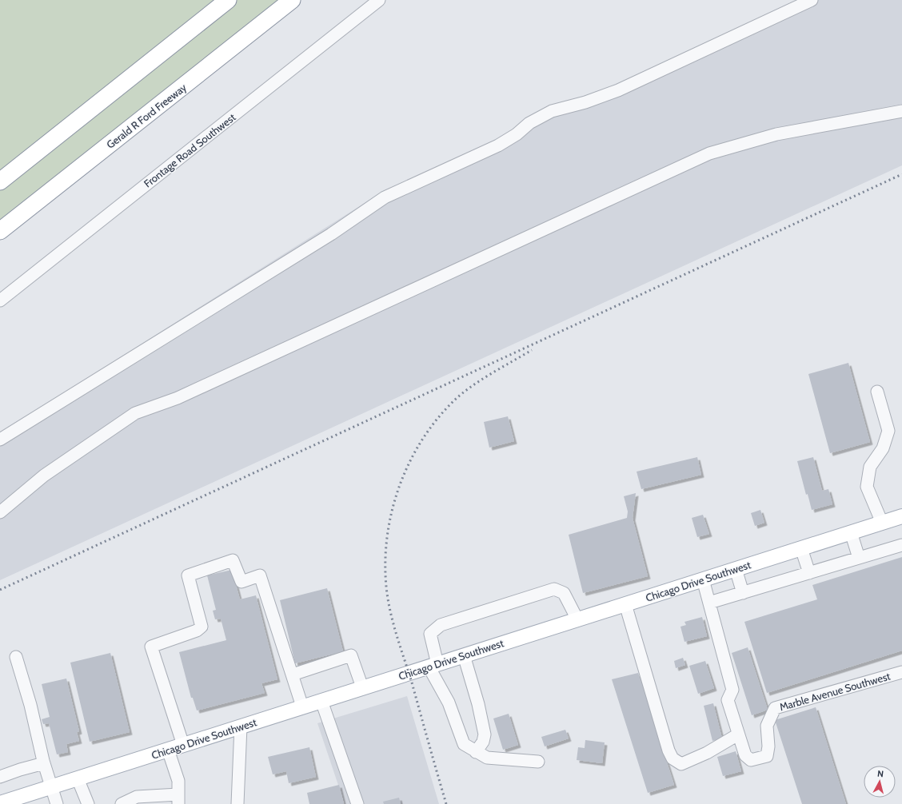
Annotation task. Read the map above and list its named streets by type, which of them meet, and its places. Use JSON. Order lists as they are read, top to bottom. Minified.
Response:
{"streets":{"highway":["Gerald R Ford Freeway"],"main road":["Chicago Drive Southwest"],"street":["Frontage Road Southwest","Marble Avenue Southwest"]},"crossings":[["Chicago Drive Southwest","Marble Avenue Southwest"]],"north":"top"}
